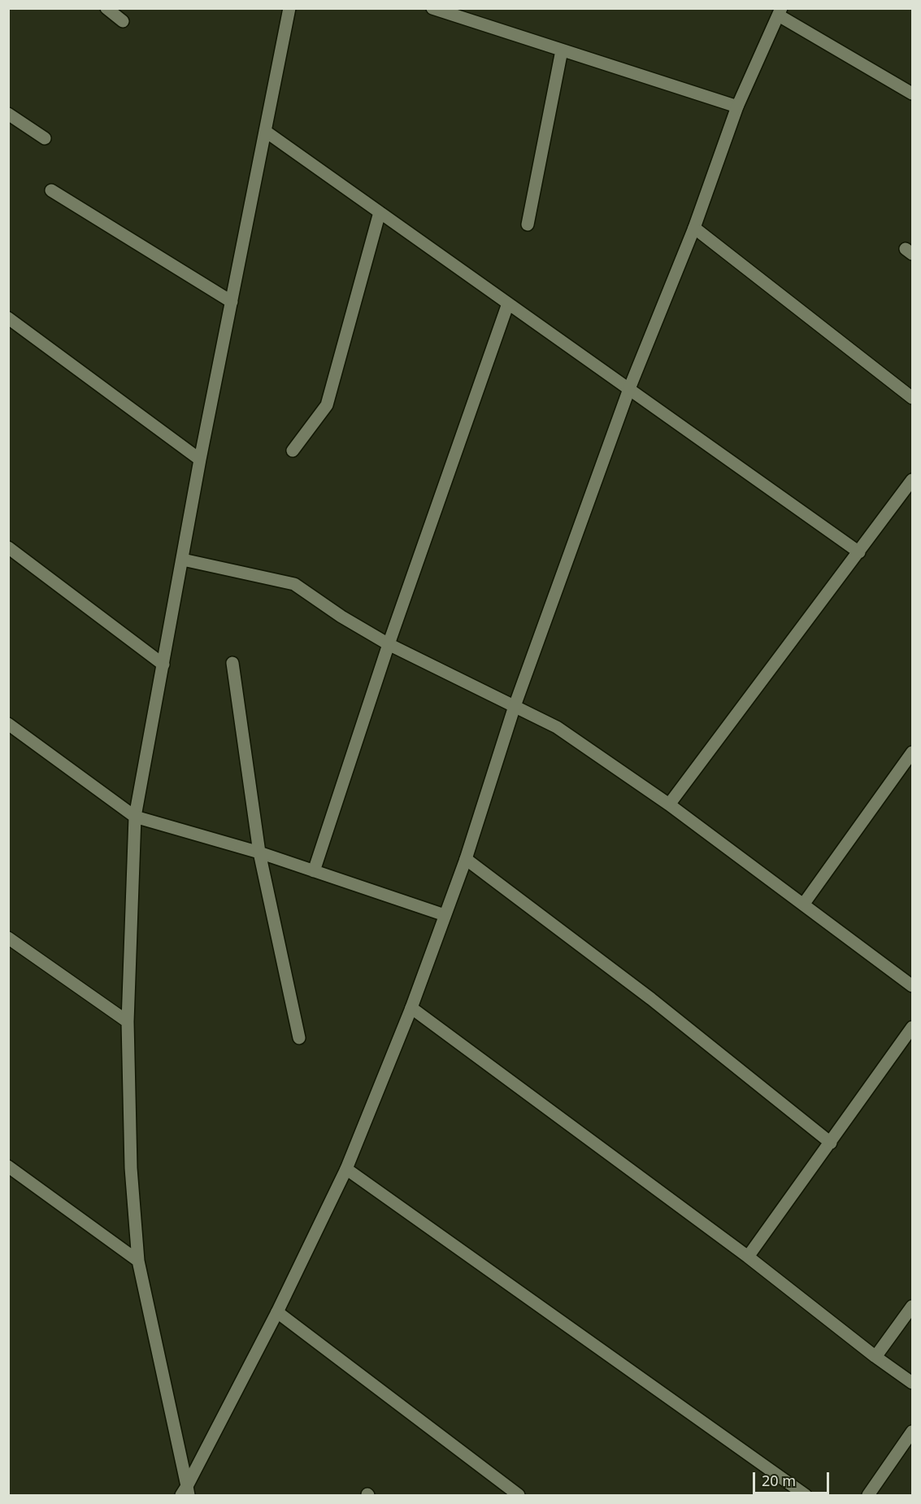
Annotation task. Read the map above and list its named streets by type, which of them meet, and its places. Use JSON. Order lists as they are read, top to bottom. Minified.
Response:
{"scale_bar":"20 m"}
